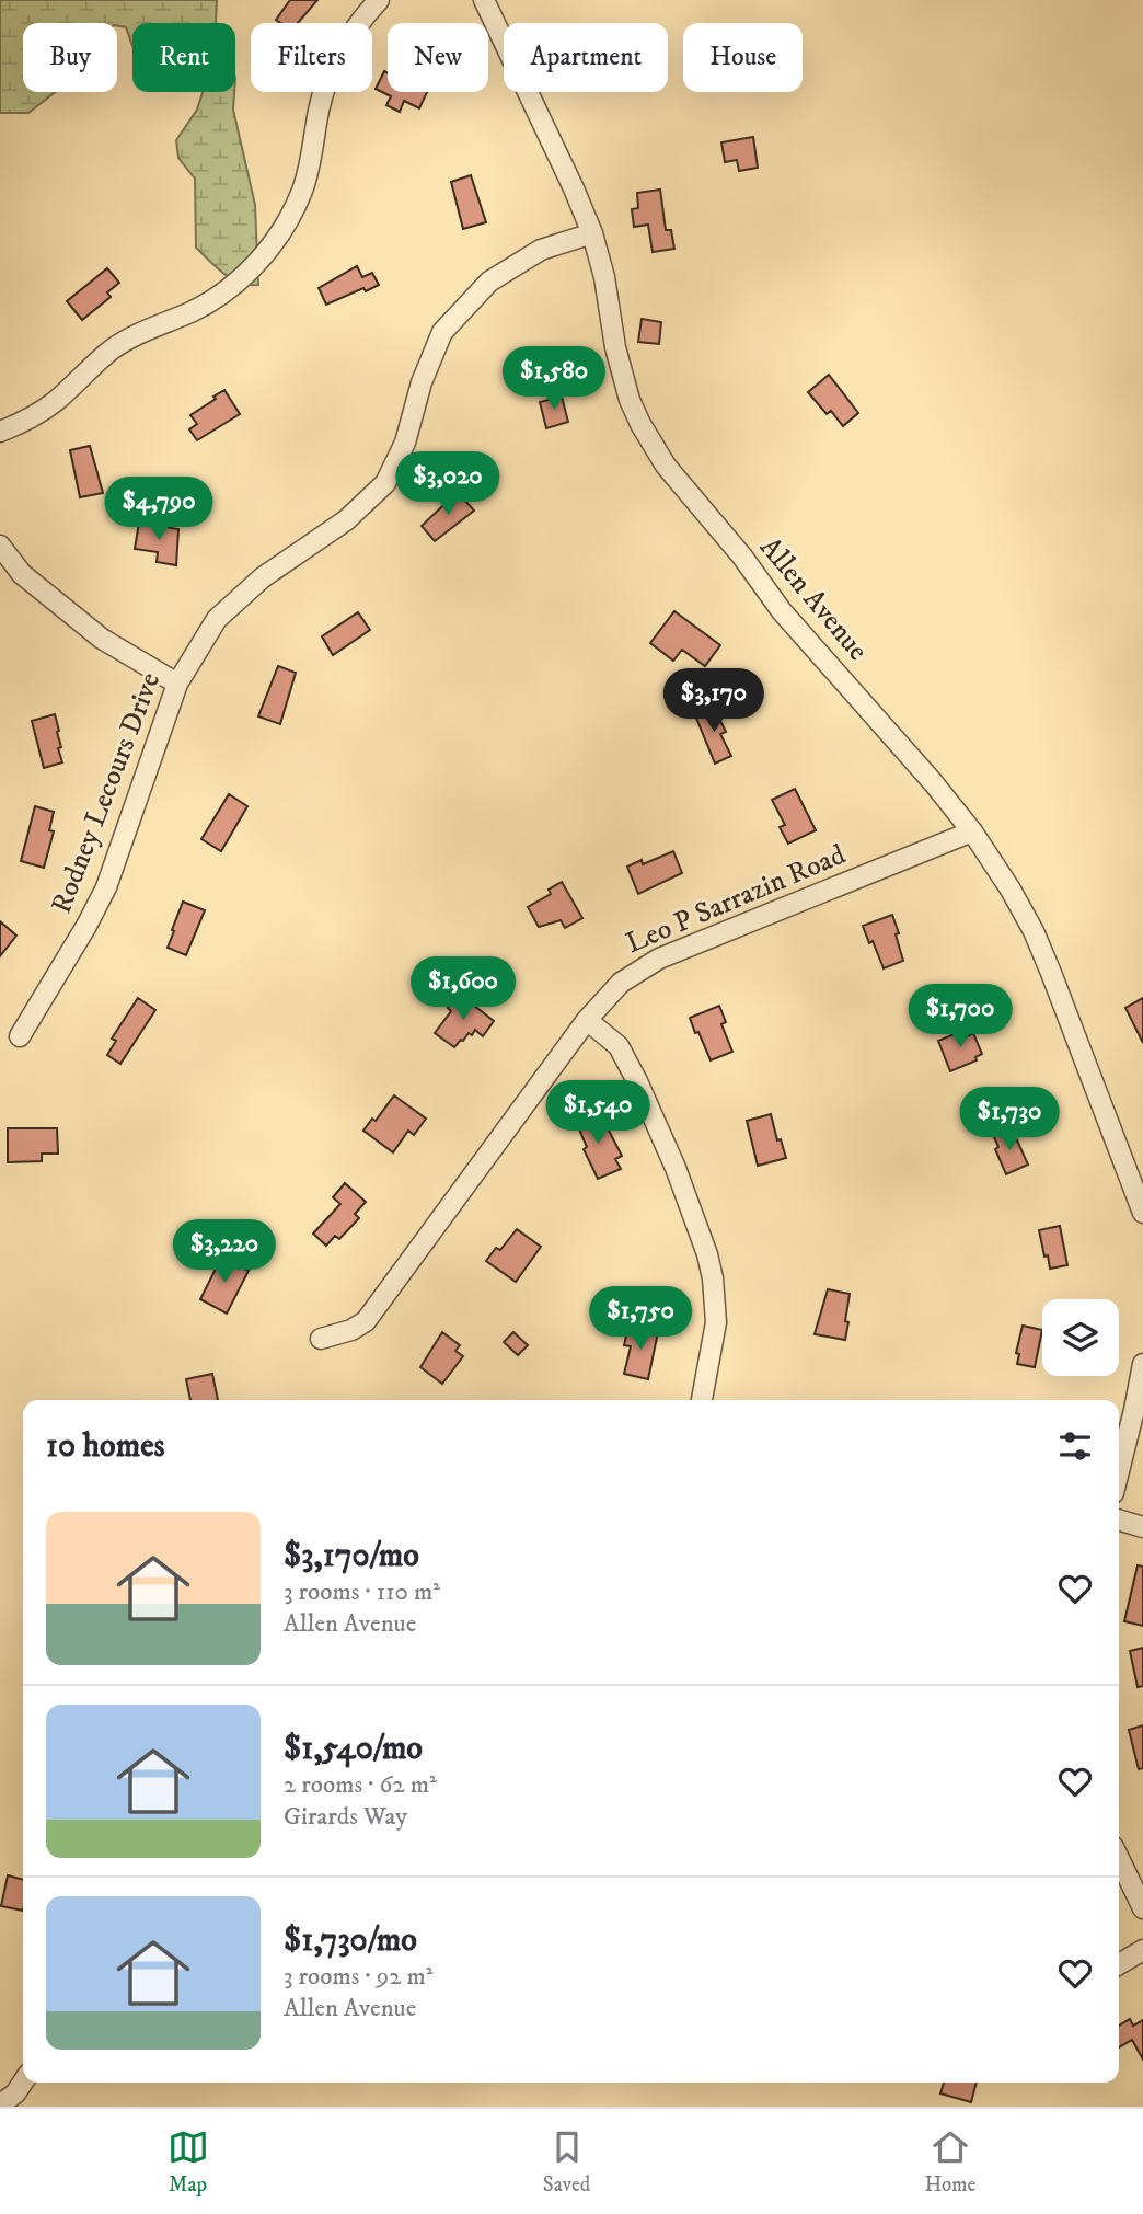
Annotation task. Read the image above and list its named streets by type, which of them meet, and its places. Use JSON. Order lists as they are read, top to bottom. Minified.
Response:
{"streets":{"street":["Allen Avenue","Rodney Lecours Drive","Leo P Sarrazin Road"]},"crossings":[["Allen Avenue","Rodney Lecours Drive"],["Allen Avenue","Leo P Sarrazin Road"]],"page":{"chip":["Buy","Rent","Filters","New","Apartment","House"],"price":["$1,580","$3,020","$4,790","$3,170","$1,600","$1,700","$1,540","$1,730","$3,220","$1,750"],"heading":"10 homes","list":[{"name":"$3,170/mo","note":"3 rooms · 110 m² · Allen Avenue"},{"name":"$1,540/mo","note":"2 rooms · 62 m² · Girards Way"},{"name":"$1,730/mo","note":"3 rooms · 92 m² · Allen Avenue"}],"tabs":["Map","Saved","Home"]}}
